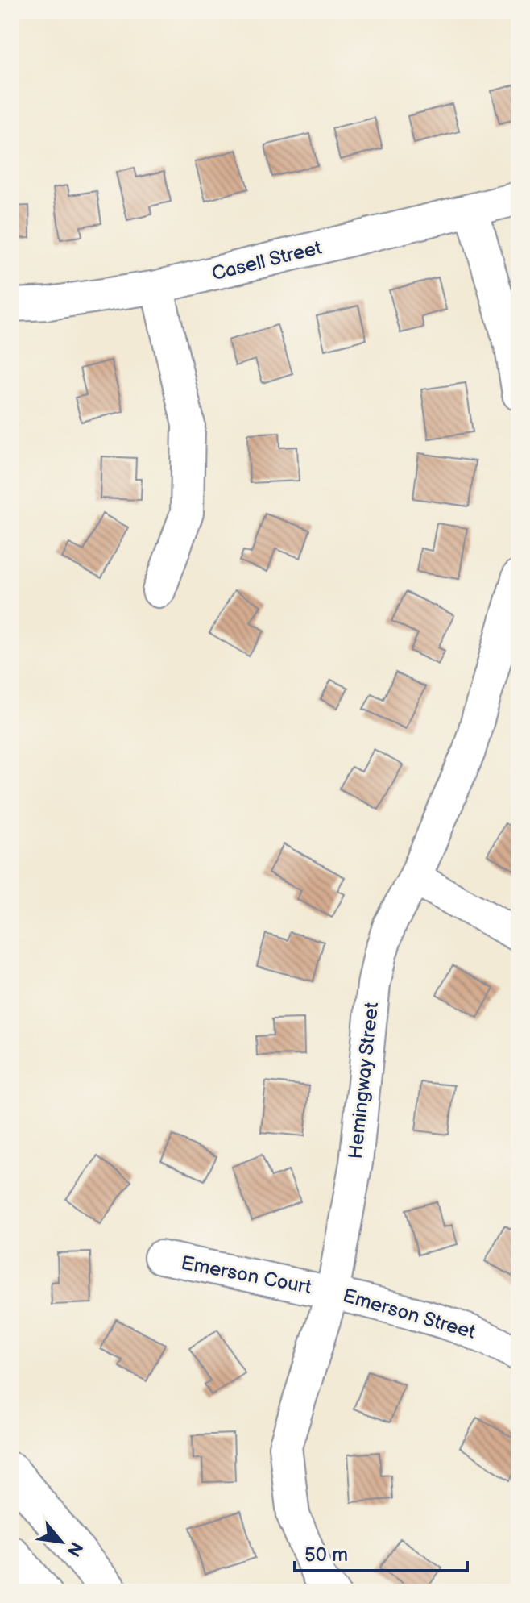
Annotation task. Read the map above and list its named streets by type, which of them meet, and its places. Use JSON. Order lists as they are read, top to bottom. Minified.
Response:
{"streets":{"street":["Casell Street","Hemingway Street","Emerson Court","Emerson Street"]},"crossings":[["Hemingway Street","Emerson Court"],["Hemingway Street","Emerson Street"],["Emerson Court","Emerson Street"]],"scale_bar":"50 m","north":"bottom right"}
